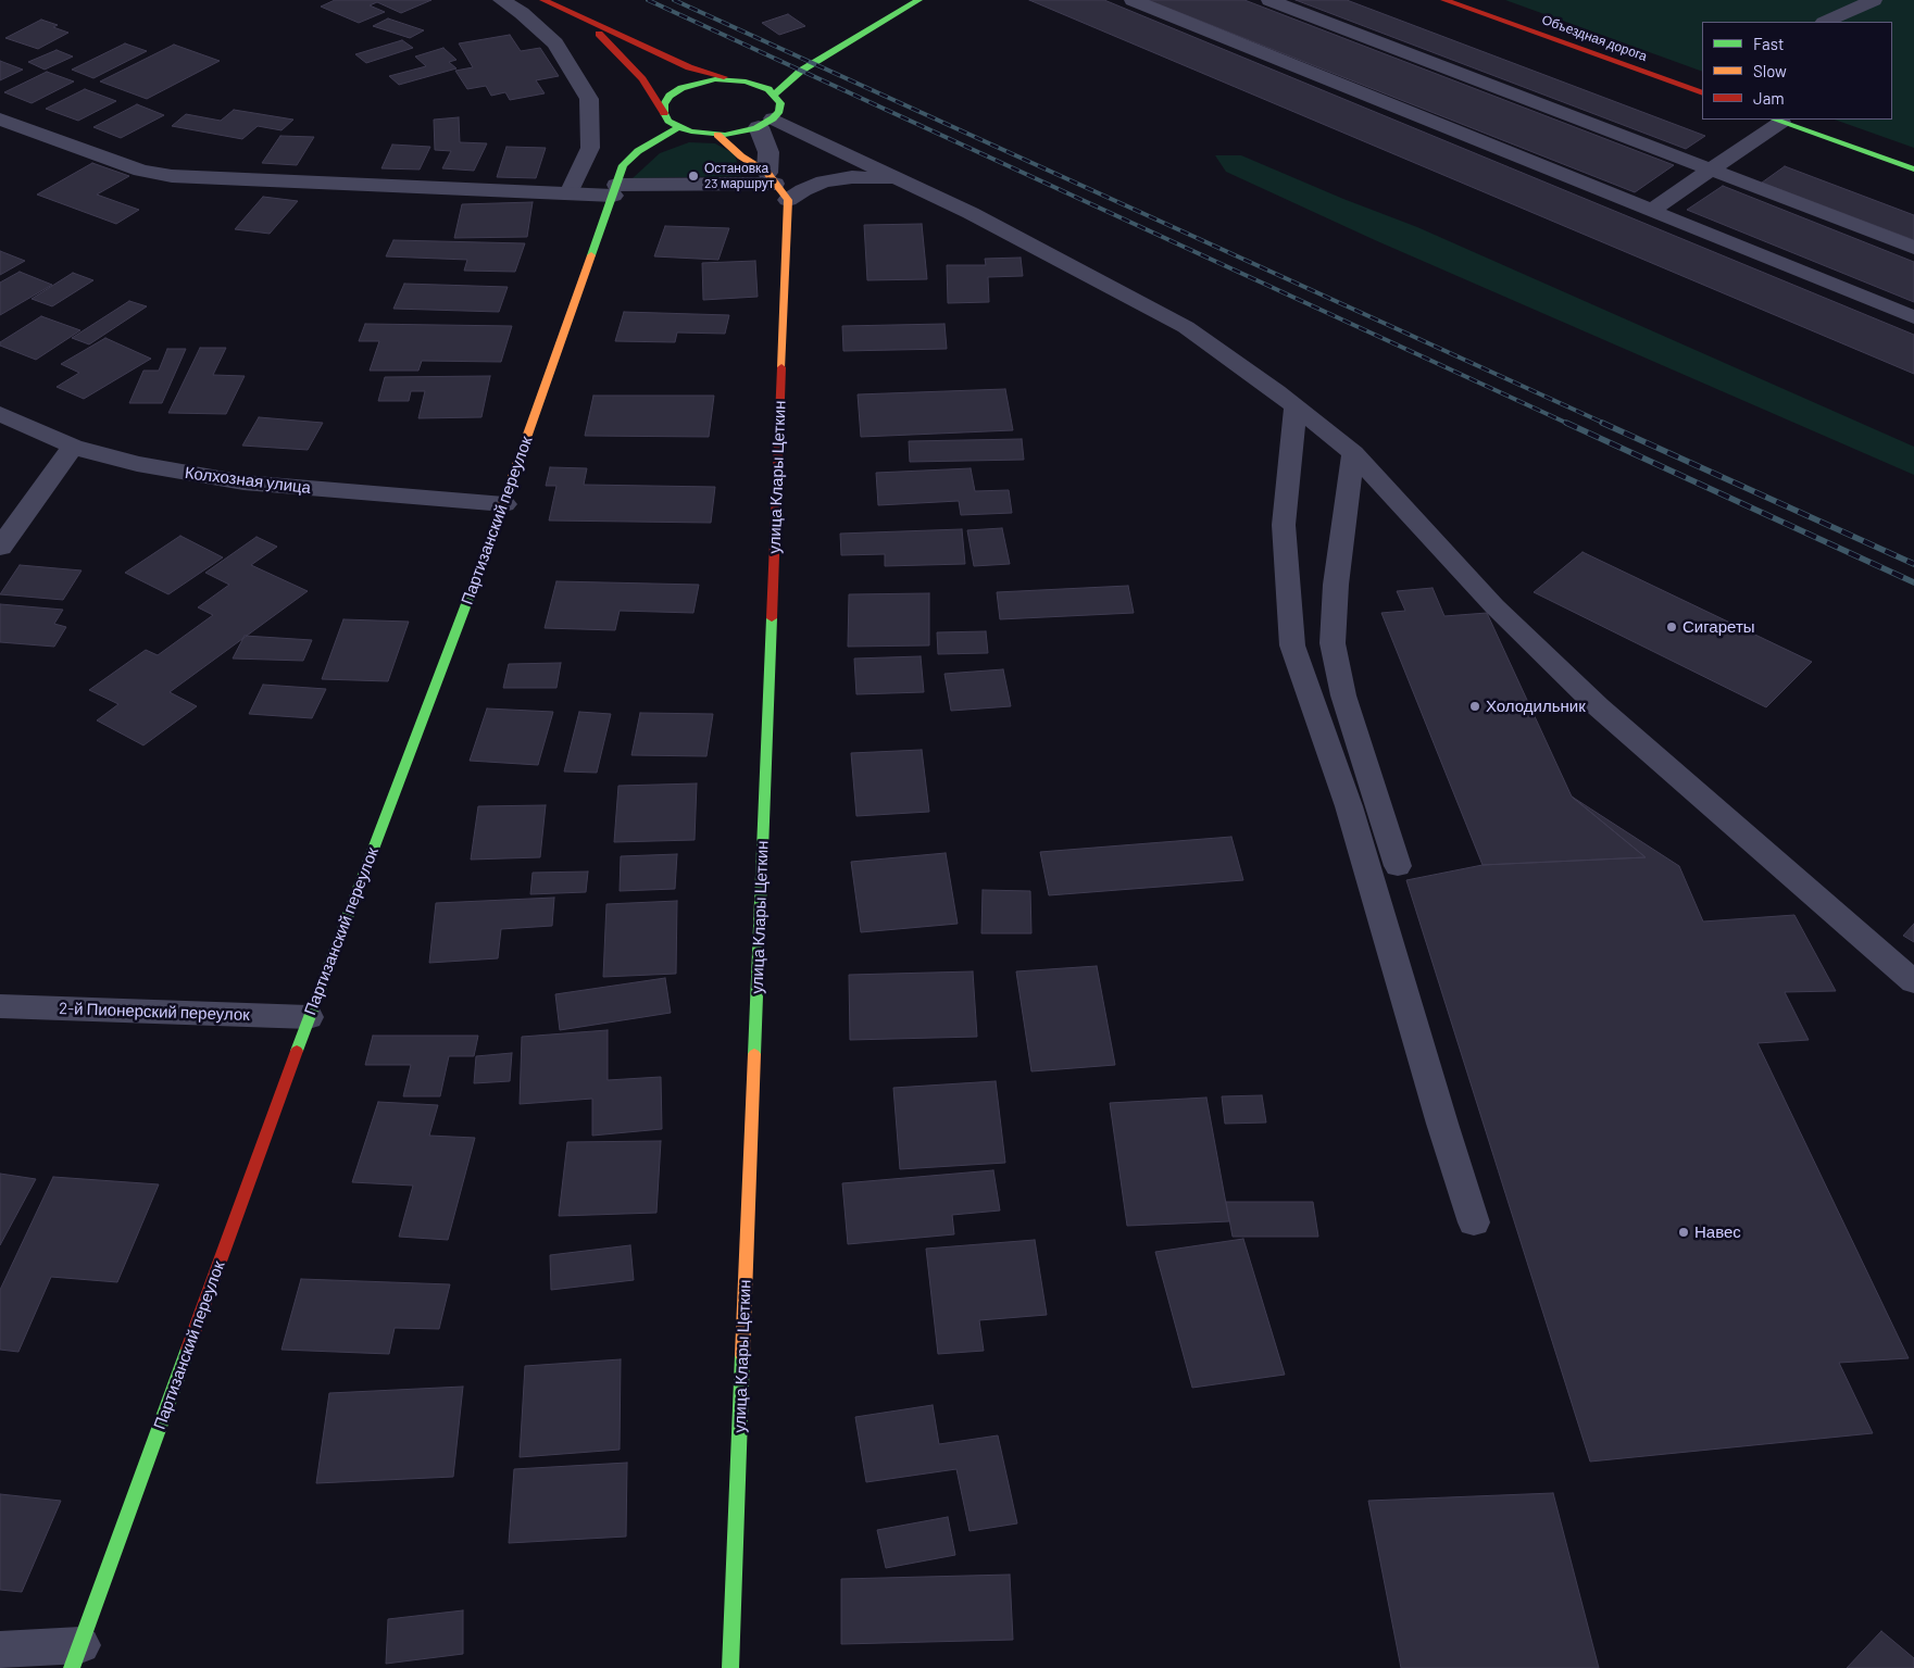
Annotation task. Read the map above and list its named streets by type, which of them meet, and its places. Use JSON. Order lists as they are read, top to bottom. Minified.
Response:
{"streets":{"street":["Объездная дорога","улица Клары Цеткин","Колхозная улица","Партизанский переулок"],"lane":["2-й Пионерский переулок"]},"crossings":[["Колхозная улица","Партизанский переулок"],["Партизанский переулок","2-й Пионерский переулок"]],"places":["Остановка 23 маршрут","Сигареты","Холодильник","Навес"],"legend":["Fast","Slow","Jam"]}
